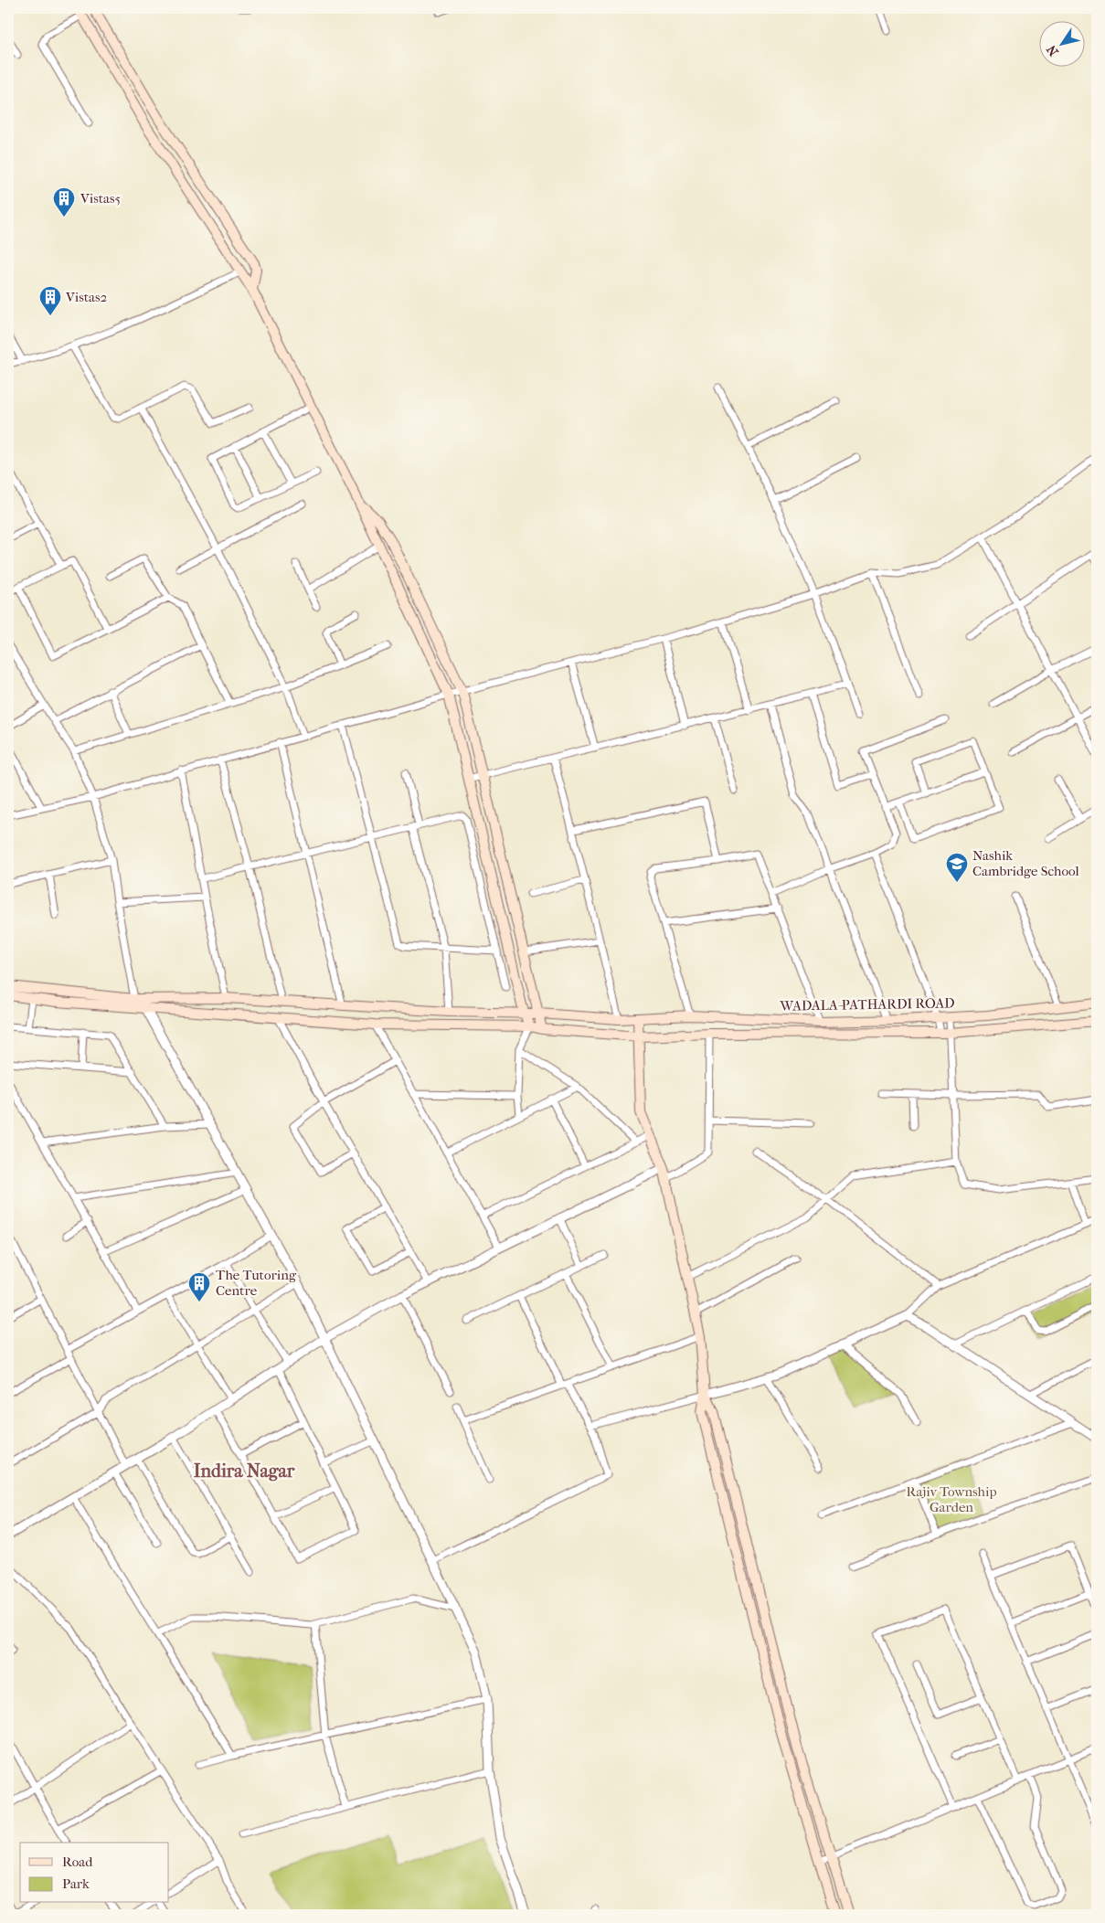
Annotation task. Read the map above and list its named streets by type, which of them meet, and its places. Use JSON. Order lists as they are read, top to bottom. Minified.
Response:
{"streets":{"main road":["WADALA-PATHARDI ROAD"]},"districts":["Indira Nagar"],"parks":["Rajiv Township Garden"],"places":{"building":["Vistas5","Vistas2","The Tutoring Centre"],"school or university":["Nashik Cambridge School"]},"legend":["Road","Park"],"north":"bottom left"}
